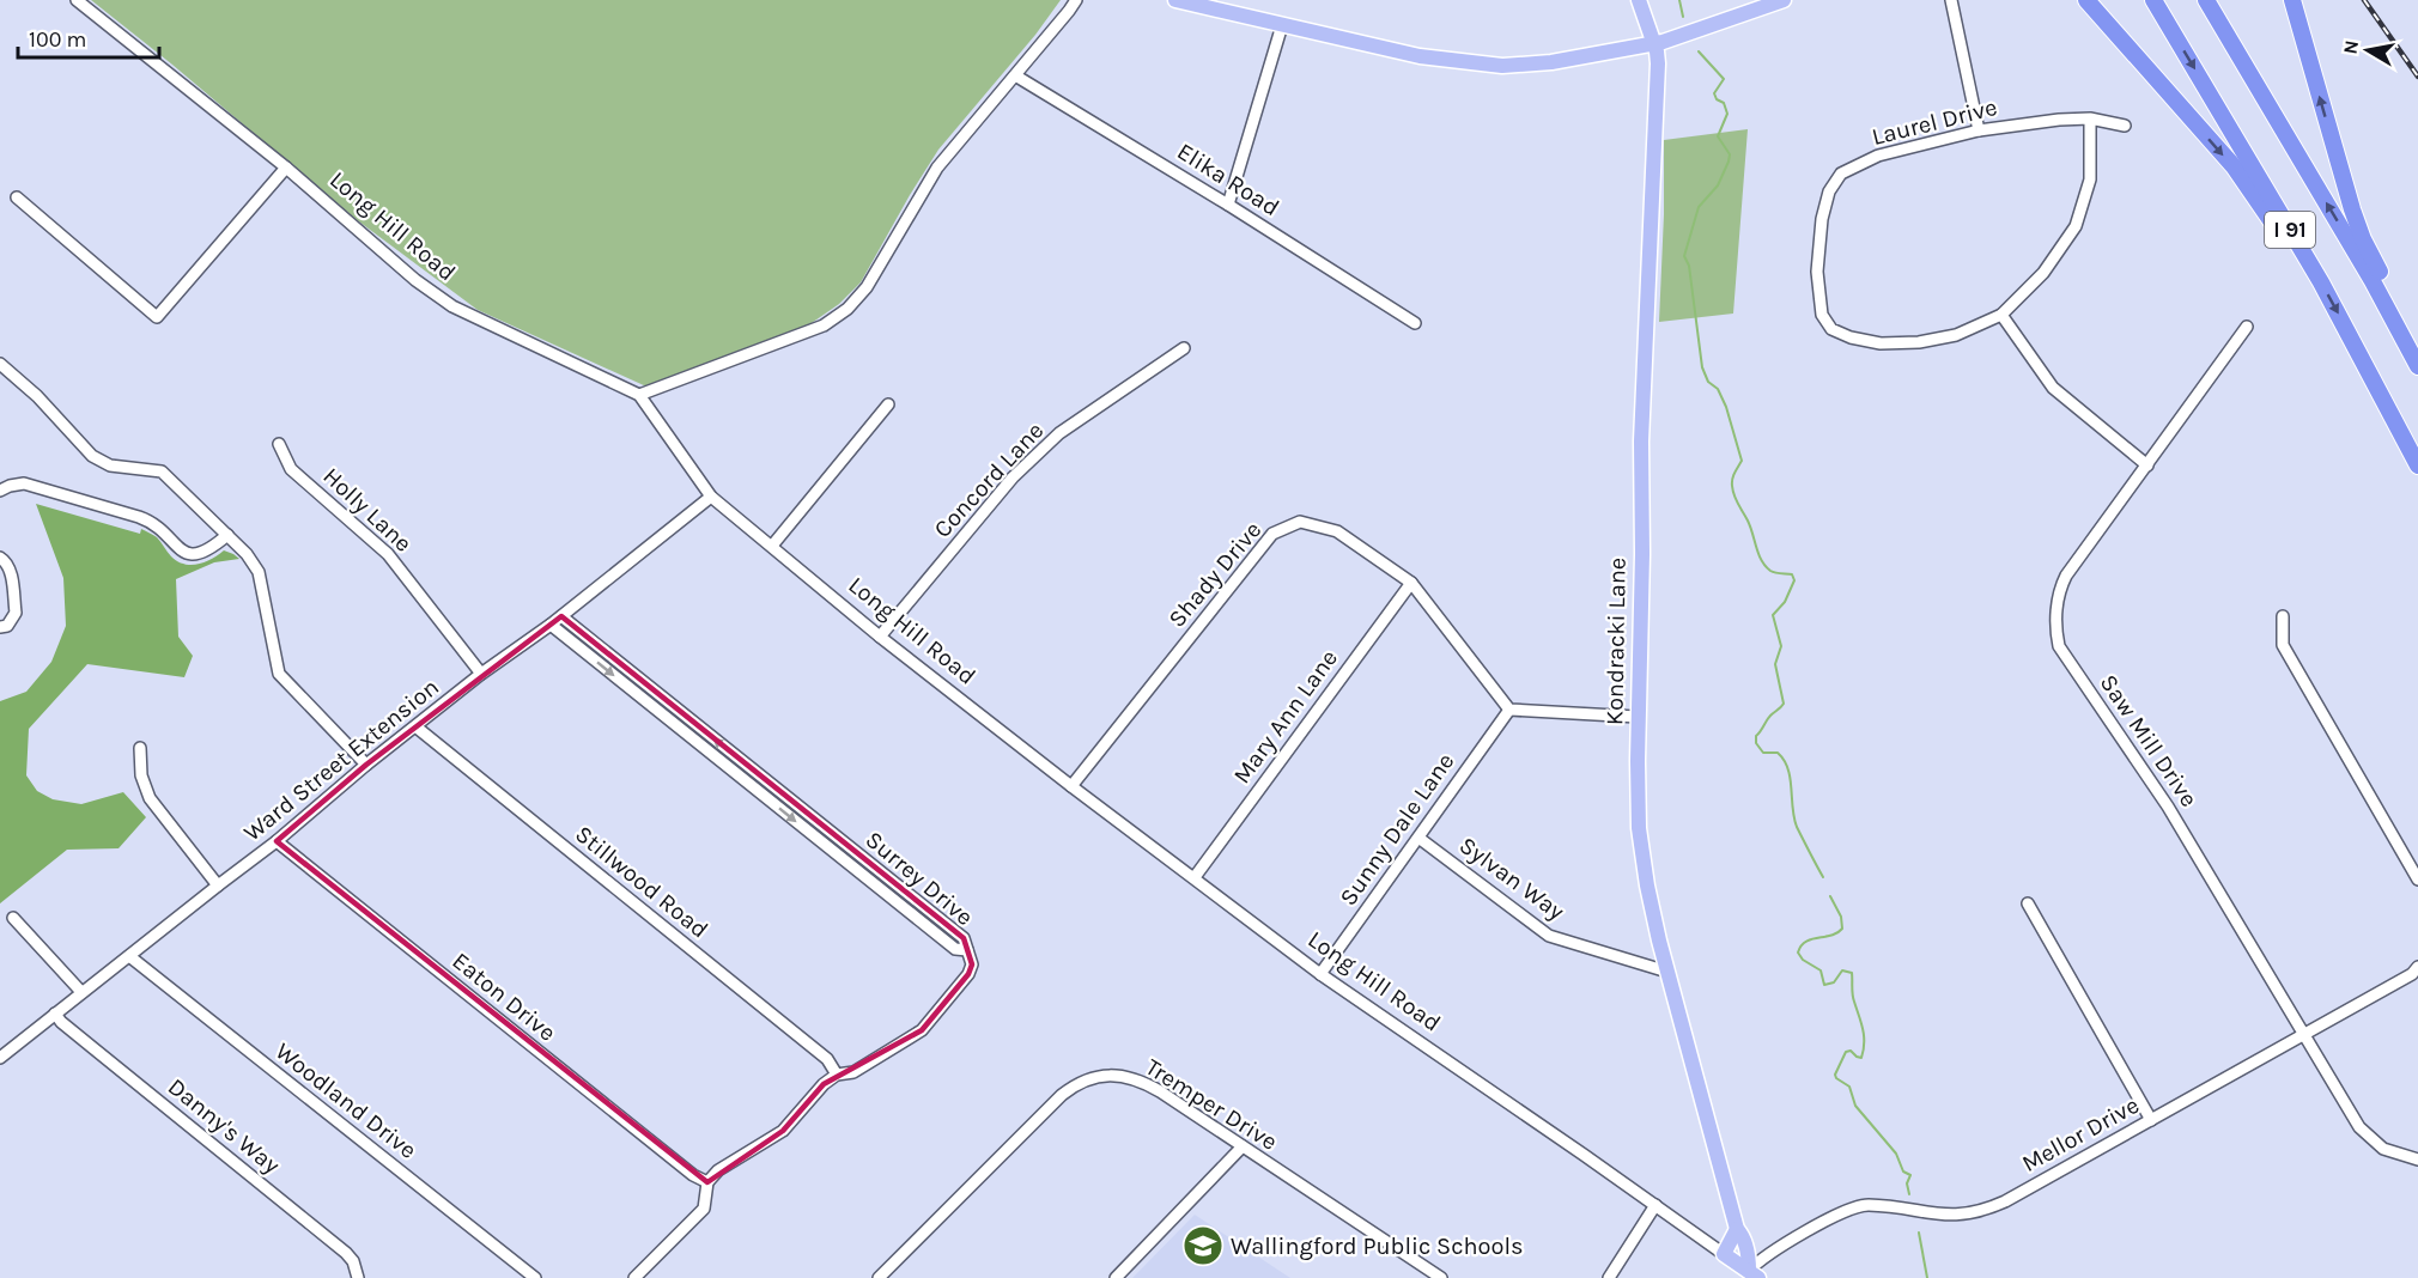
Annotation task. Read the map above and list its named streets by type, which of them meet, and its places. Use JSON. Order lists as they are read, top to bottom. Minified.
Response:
{"streets":{"highway":["I 91"],"main road":["Long Hill Road","Kondracki Lane"],"street":["Laurel Drive","Elika Road","Concord Lane","Holly Lane","Shady Drive","Mary Ann Lane","Saw Mill Drive","Ward Street Extension","Sunny Dale Lane","Surrey Drive","Sylvan Way","Stillwood Road","Eaton Drive","Woodland Drive","Tremper Drive","Danny's Way","Mellor Drive"]},"crossings":[["Long Hill Road","Concord Lane"],["Long Hill Road","Shady Drive"],["Long Hill Road","Kondracki Lane"],["Long Hill Road","Mary Ann Lane"],["Long Hill Road","Ward Street Extension"],["Long Hill Road","Sunny Dale Lane"],["Long Hill Road","Mellor Drive"],["Holly Lane","Ward Street Extension"],["Shady Drive","Mary Ann Lane"],["Shady Drive","Sunny Dale Lane"],["Kondracki Lane","Sylvan Way"],["Kondracki Lane","Mellor Drive"],["Saw Mill Drive","Mellor Drive"],["Ward Street Extension","Surrey Drive"],["Ward Street Extension","Stillwood Road"],["Ward Street Extension","Eaton Drive"],["Ward Street Extension","Woodland Drive"],["Ward Street Extension","Danny's Way"],["Sunny Dale Lane","Sylvan Way"]],"places":{"school or university":["Wallingford Public Schools"]},"scale_bar":"100 m","north":"left"}
